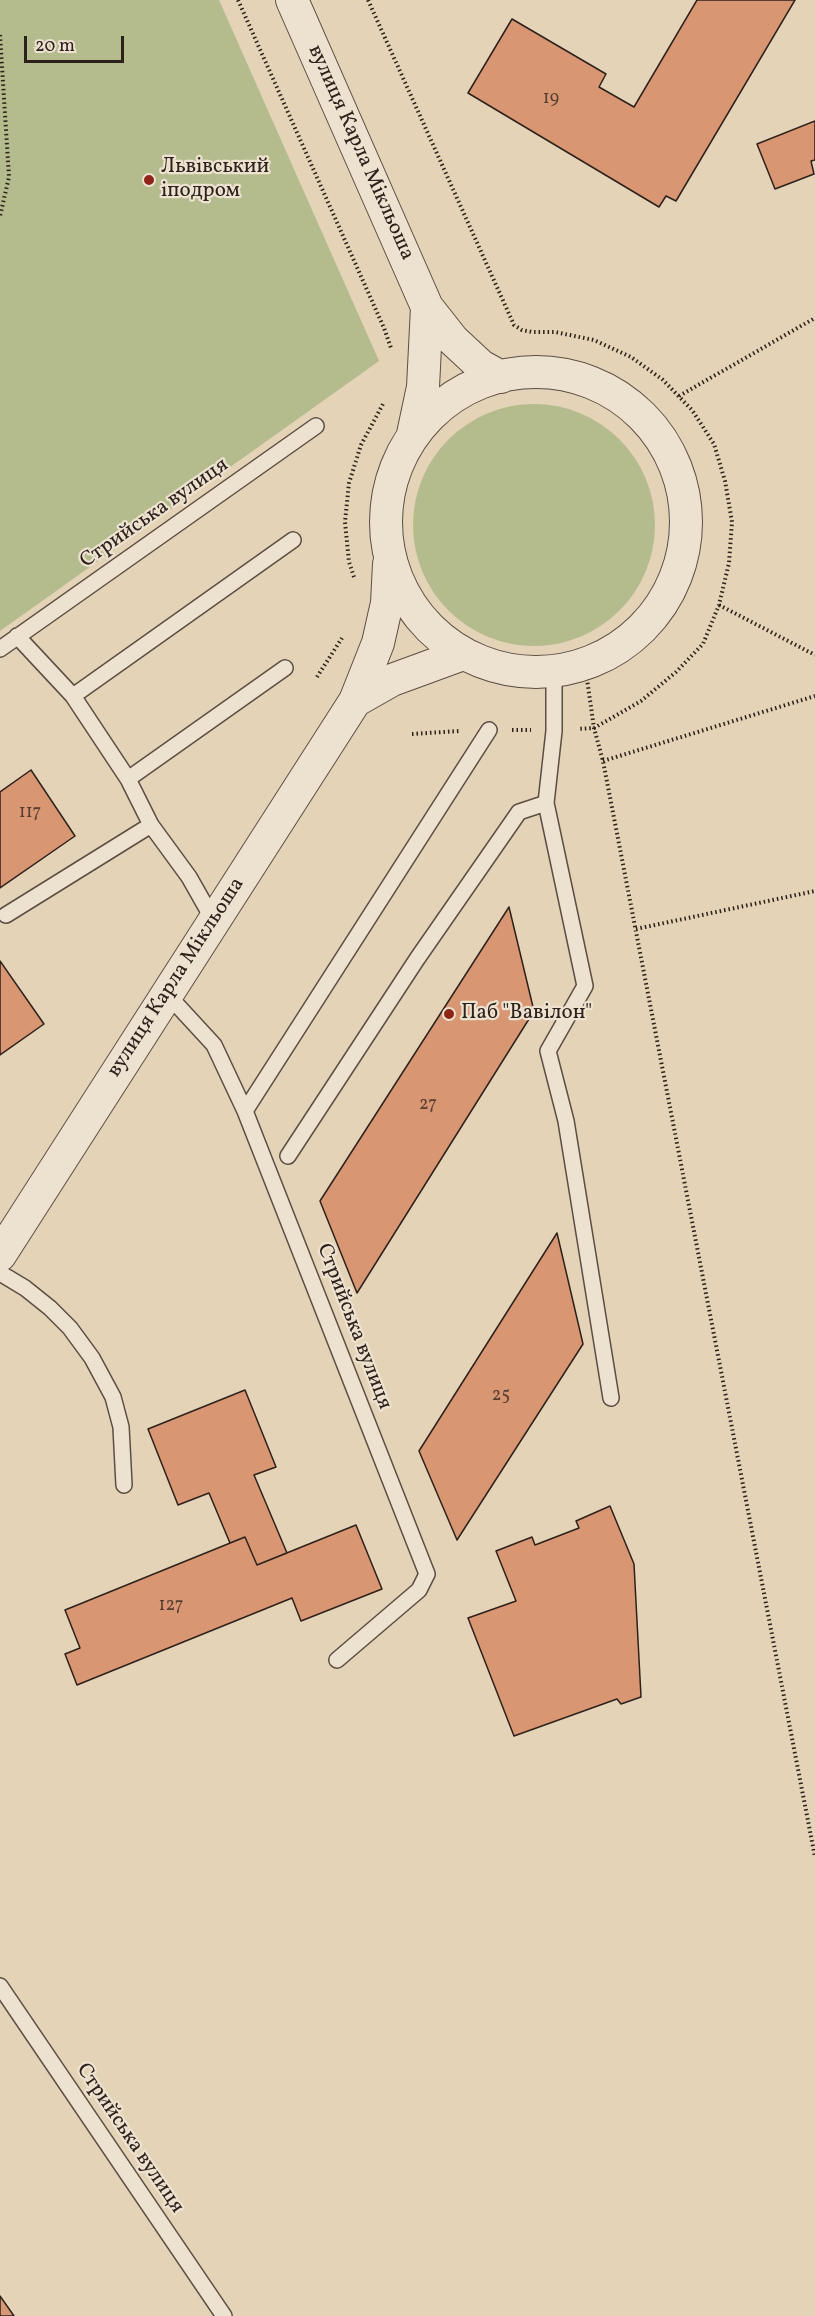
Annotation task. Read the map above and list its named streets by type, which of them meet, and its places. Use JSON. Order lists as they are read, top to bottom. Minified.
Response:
{"streets":{"street":["вулиця Карла Мікльоша"],"lane":["Стрийська вулиця"]},"crossings":[["вулиця Карла Мікльоша","Стрийська вулиця"]],"places":["Львівський іподром","Паб \"Вавілон\""],"house_numbers":["19","117","27","25","127"],"scale_bar":"20 m"}
